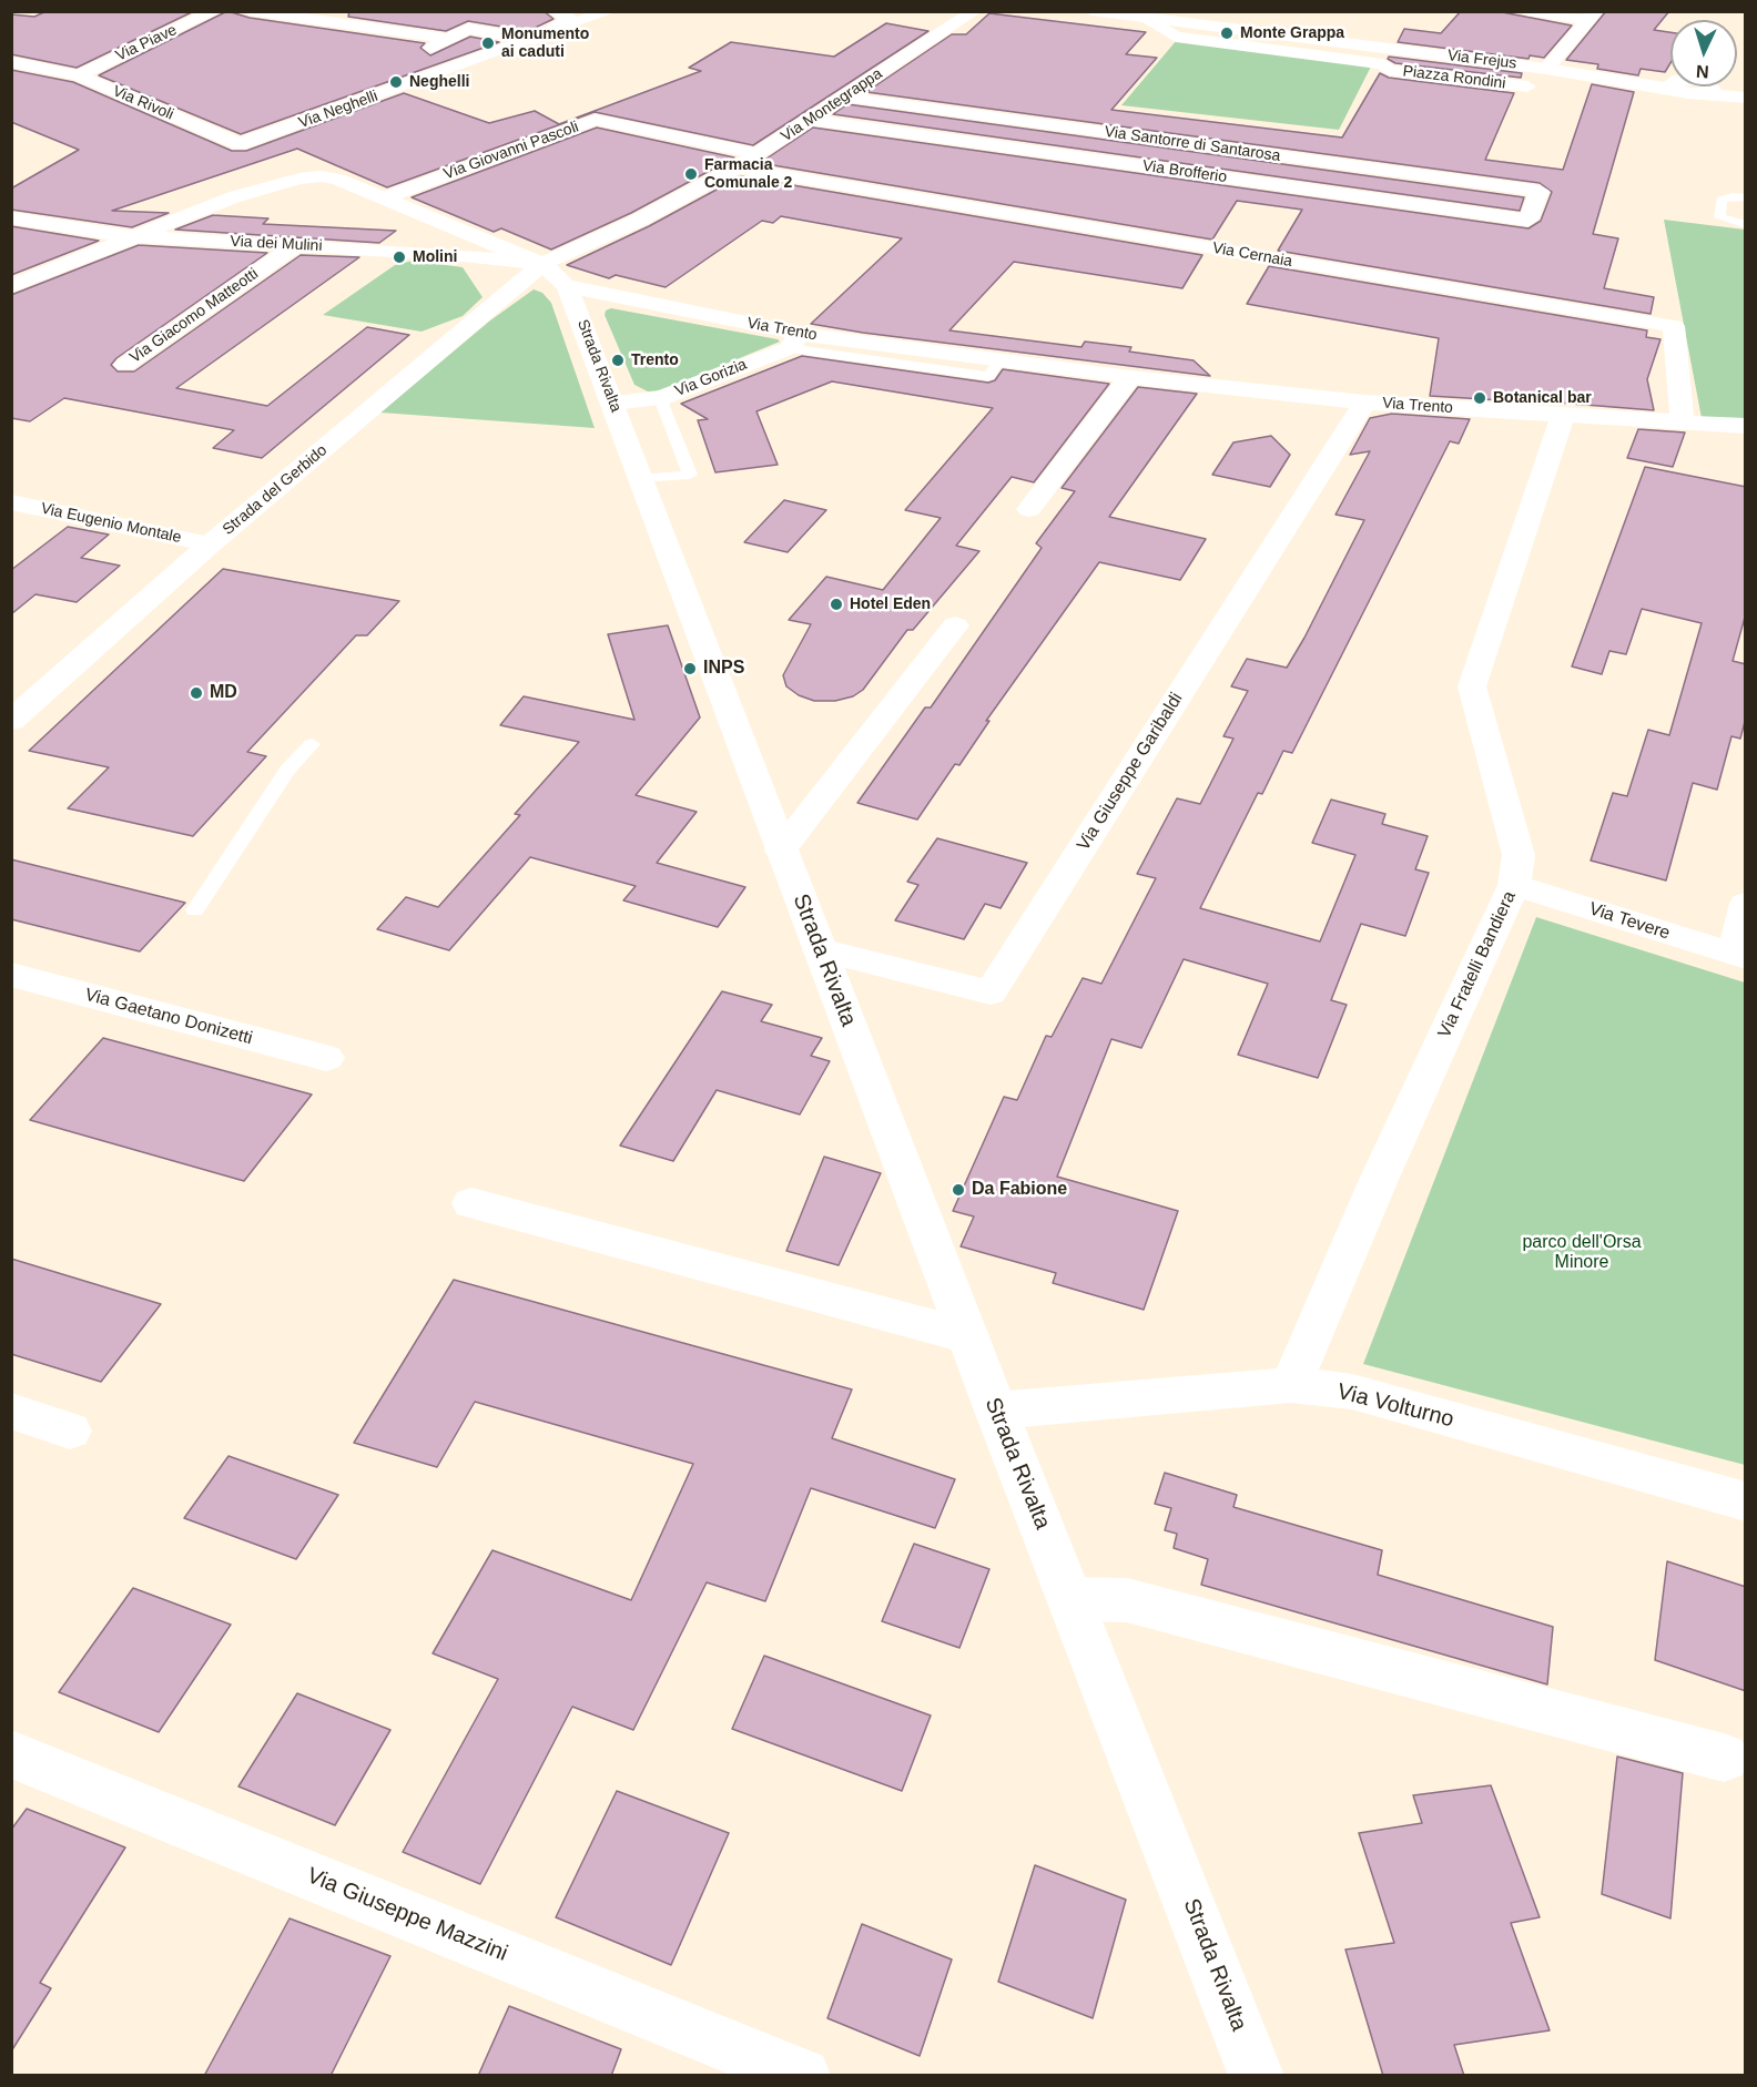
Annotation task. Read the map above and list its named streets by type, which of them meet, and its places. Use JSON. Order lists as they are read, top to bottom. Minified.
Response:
{"streets":{"street":["Via Piave","Via Frejus","Piazza Rondini","Via Rivoli","Via Montegrappa","Via Neghelli","Via Santorre di Santarosa","Via Giovanni Pascoli","Via Brofferio","Via dei Mulini","Via Cernaia","Via Giacomo Matteotti","Via Trento","Strada Rivalta","Via Gorizia","Strada del Gerbido","Via Eugenio Montale","Via Giuseppe Garibaldi","Via Tevere","Via Fratelli Bandiera","Via Gaetano Donizetti","Via Volturno","Via Giuseppe Mazzini"]},"crossings":[["Via Piave","Via Rivoli"],["Via Frejus","Piazza Rondini"],["Via Rivoli","Via Neghelli"],["Via Montegrappa","Via Santorre di Santarosa"],["Via Montegrappa","Via Giovanni Pascoli"],["Via Montegrappa","Via Brofferio"],["Via Montegrappa","Via dei Mulini"],["Via Montegrappa","Via Cernaia"],["Via Montegrappa","Strada Rivalta"],["Via Montegrappa","Strada del Gerbido"],["Via Santorre di Santarosa","Via Brofferio"],["Via dei Mulini","Via Giacomo Matteotti"],["Via dei Mulini","Strada Rivalta"],["Via dei Mulini","Strada del Gerbido"],["Via Cernaia","Via Trento"],["Via Trento","Strada Rivalta"],["Via Trento","Via Gorizia"],["Via Trento","Via Giuseppe Garibaldi"],["Via Trento","Via Fratelli Bandiera"],["Strada Rivalta","Via Gorizia"],["Strada Rivalta","Strada del Gerbido"],["Strada Rivalta","Via Giuseppe Garibaldi"],["Strada Rivalta","Via Volturno"],["Strada del Gerbido","Via Eugenio Montale"],["Via Tevere","Via Fratelli Bandiera"],["Via Fratelli Bandiera","Via Volturno"]],"parks":["parco dell'Orsa Minore"],"places":["Monte Grappa","Monumento ai caduti","Neghelli","Farmacia Comunale 2","Molini","Trento","Botanical bar","Hotel Eden","INPS","MD","Da Fabione"],"north":"bottom"}
